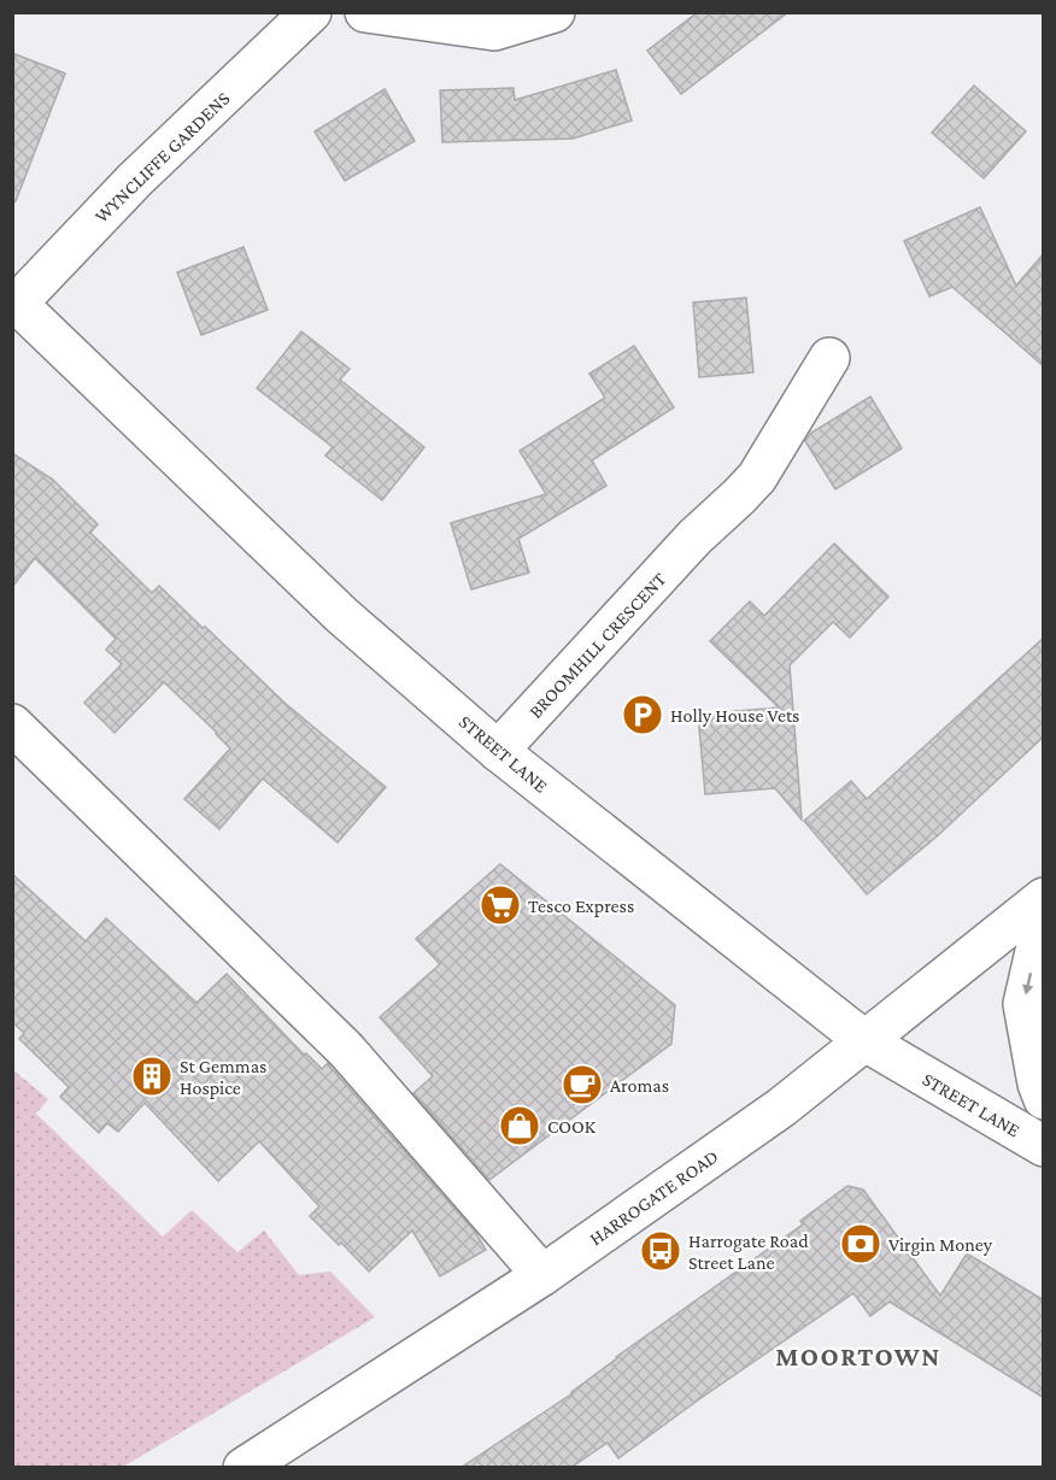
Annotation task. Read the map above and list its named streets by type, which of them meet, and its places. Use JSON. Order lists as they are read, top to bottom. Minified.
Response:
{"streets":{"street":["WYNCLIFFE GARDENS","BROOMHILL CRESCENT","STREET LANE","HARROGATE ROAD"]},"crossings":[["WYNCLIFFE GARDENS","STREET LANE"],["BROOMHILL CRESCENT","STREET LANE"],["STREET LANE","HARROGATE ROAD"]],"districts":["MOORTOWN"],"places":{"parking":["Holly House Vets"],"supermarket":["Tesco Express"],"building":["St Gemmas Hospice"],"cafe":["Aromas"],"shop":["COOK"],"bank":["Virgin Money"],"bus stop":["Harrogate Road Street Lane"]}}
